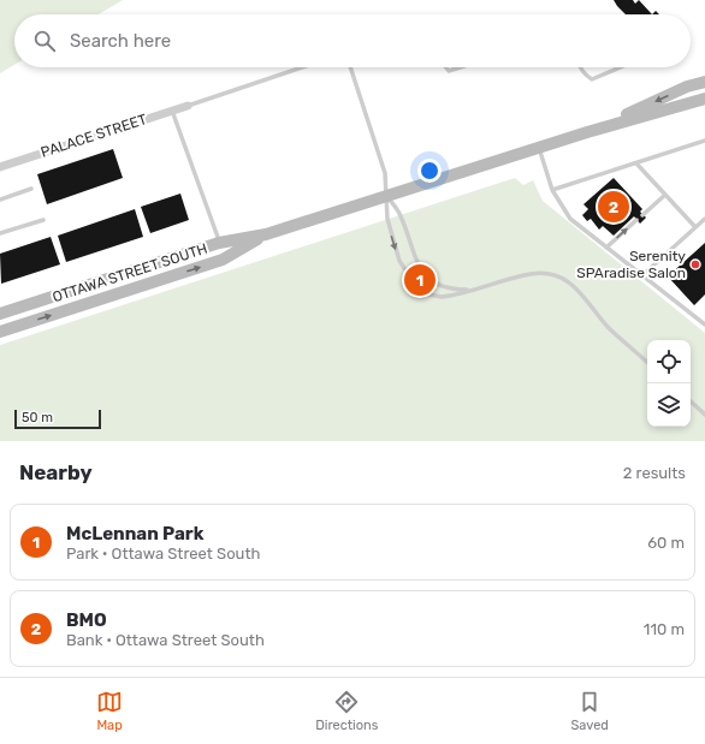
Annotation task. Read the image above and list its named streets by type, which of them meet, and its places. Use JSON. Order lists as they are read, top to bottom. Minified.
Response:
{"streets":{"main road":["OTTAWA STREET SOUTH"],"street":["PALACE STREET"]},"places":["Serenity SPAradise Salon"],"scale_bar":"50 m","page":{"search":"Search here","pins":["2","1"],"scale":"50 m","heading":["Nearby","2 results"],"list":[{"mark":"1","name":"McLennan Park","note":"Park · Ottawa Street South","value":"60 m"},{"mark":"2","name":"BMO","note":"Bank · Ottawa Street South","value":"110 m"}],"nav":["Map","Directions","Saved"]}}
